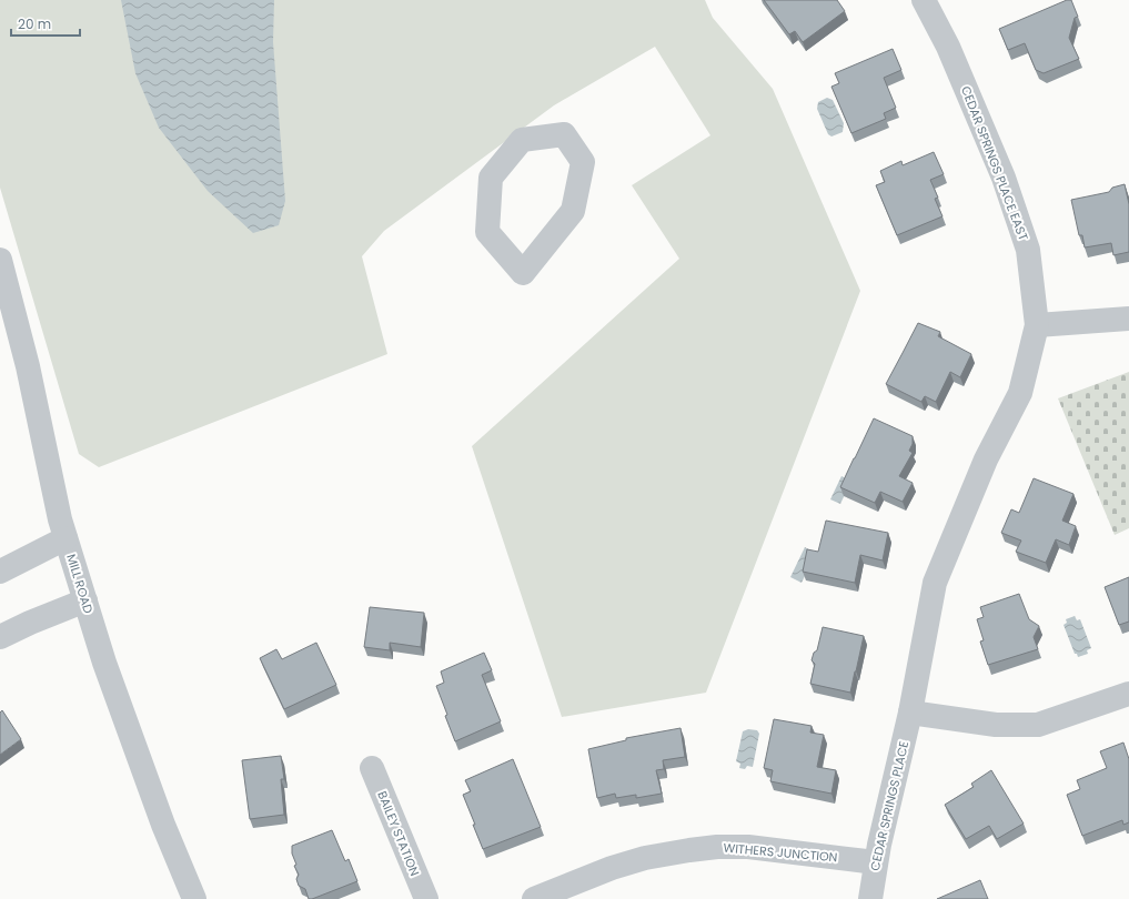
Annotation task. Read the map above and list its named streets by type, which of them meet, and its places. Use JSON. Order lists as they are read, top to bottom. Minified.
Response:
{"streets":{"street":["CEDAR SPRINGS PLACE EAST","MILL ROAD","CEDAR SPRINGS PLACE","BAILEY STATION","WITHERS JUNCTION"]},"crossings":[["CEDAR SPRINGS PLACE EAST","CEDAR SPRINGS PLACE"],["CEDAR SPRINGS PLACE","WITHERS JUNCTION"]],"scale_bar":"20 m"}
